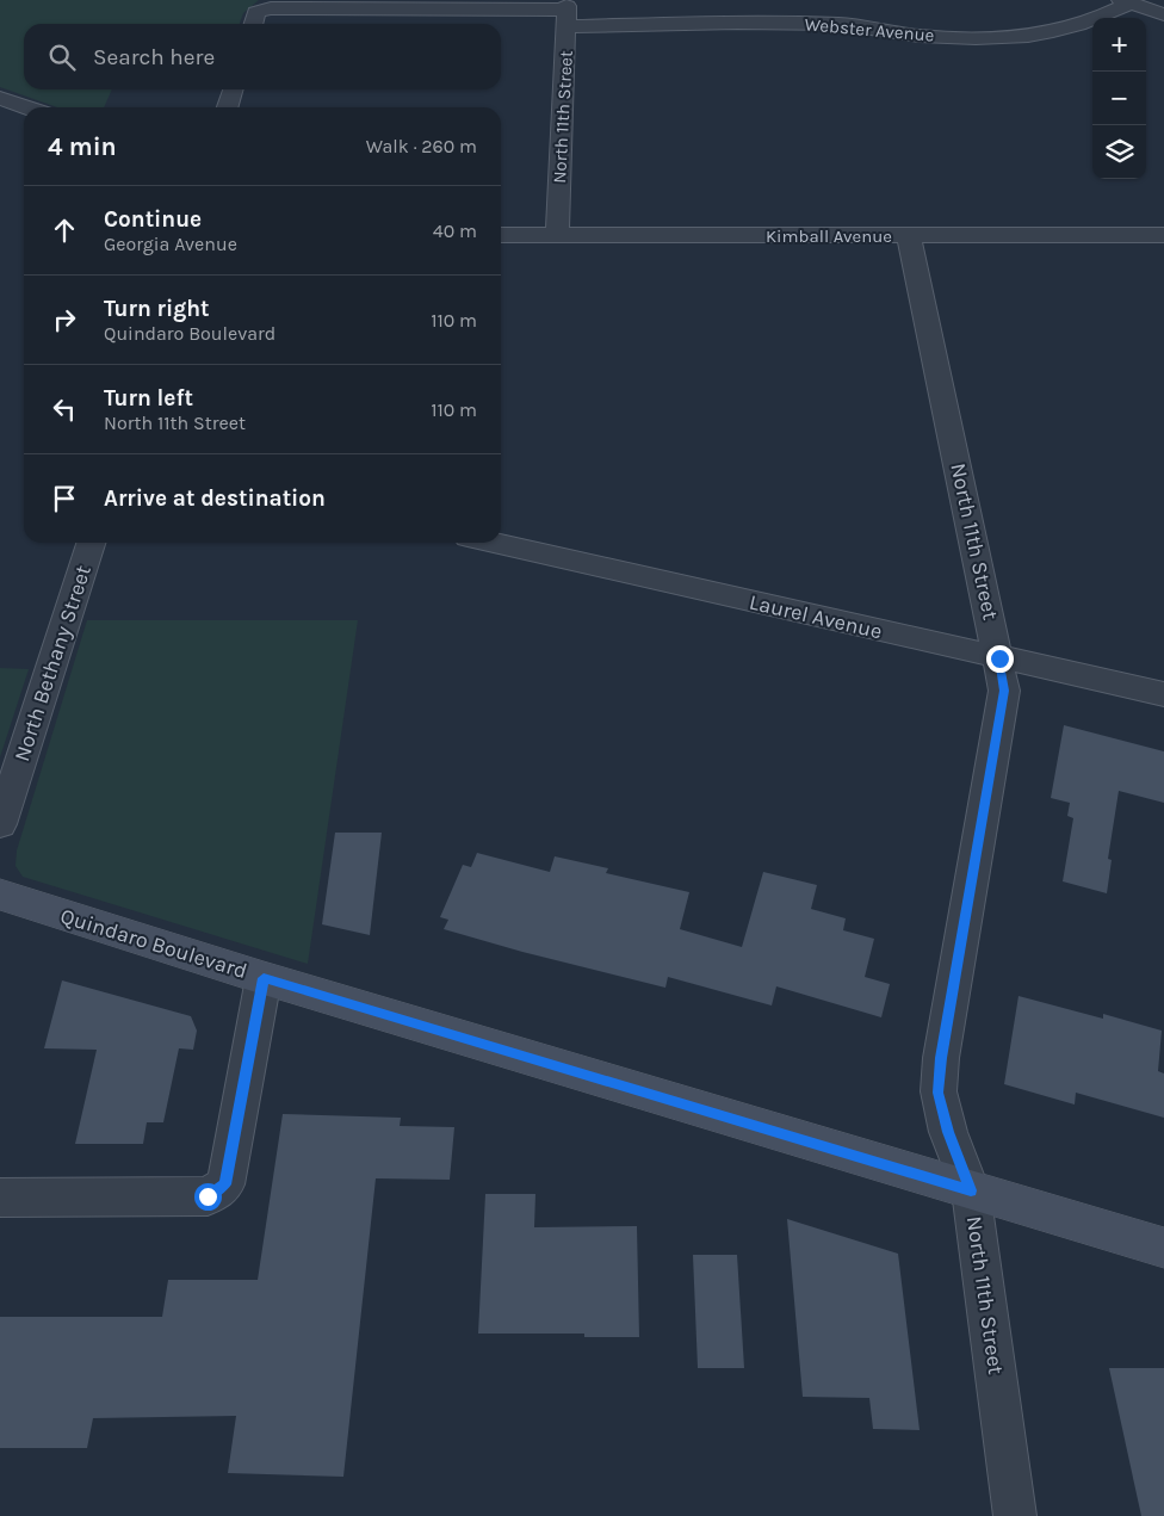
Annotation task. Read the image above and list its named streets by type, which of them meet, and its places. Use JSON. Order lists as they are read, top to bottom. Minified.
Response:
{"streets":{"main road":["Quindaro Boulevard"],"street":["Webster Avenue","North 11th Street","Kimball Avenue","Laurel Avenue","North Bethany Street"]},"crossings":[["Webster Avenue","North 11th Street"],["North 11th Street","Kimball Avenue"],["North 11th Street","Laurel Avenue"],["North 11th Street","Quindaro Boulevard"]],"page":{"map_buttons":["+","−"],"search":"Search here","heading":["4 min","Walk · 260 m"],"list":[["Continue","Georgia Avenue","40 m"],["Turn right","Quindaro Boulevard","110 m"],["Turn left","North 11th Street","110 m"],"Arrive at destination"]}}
